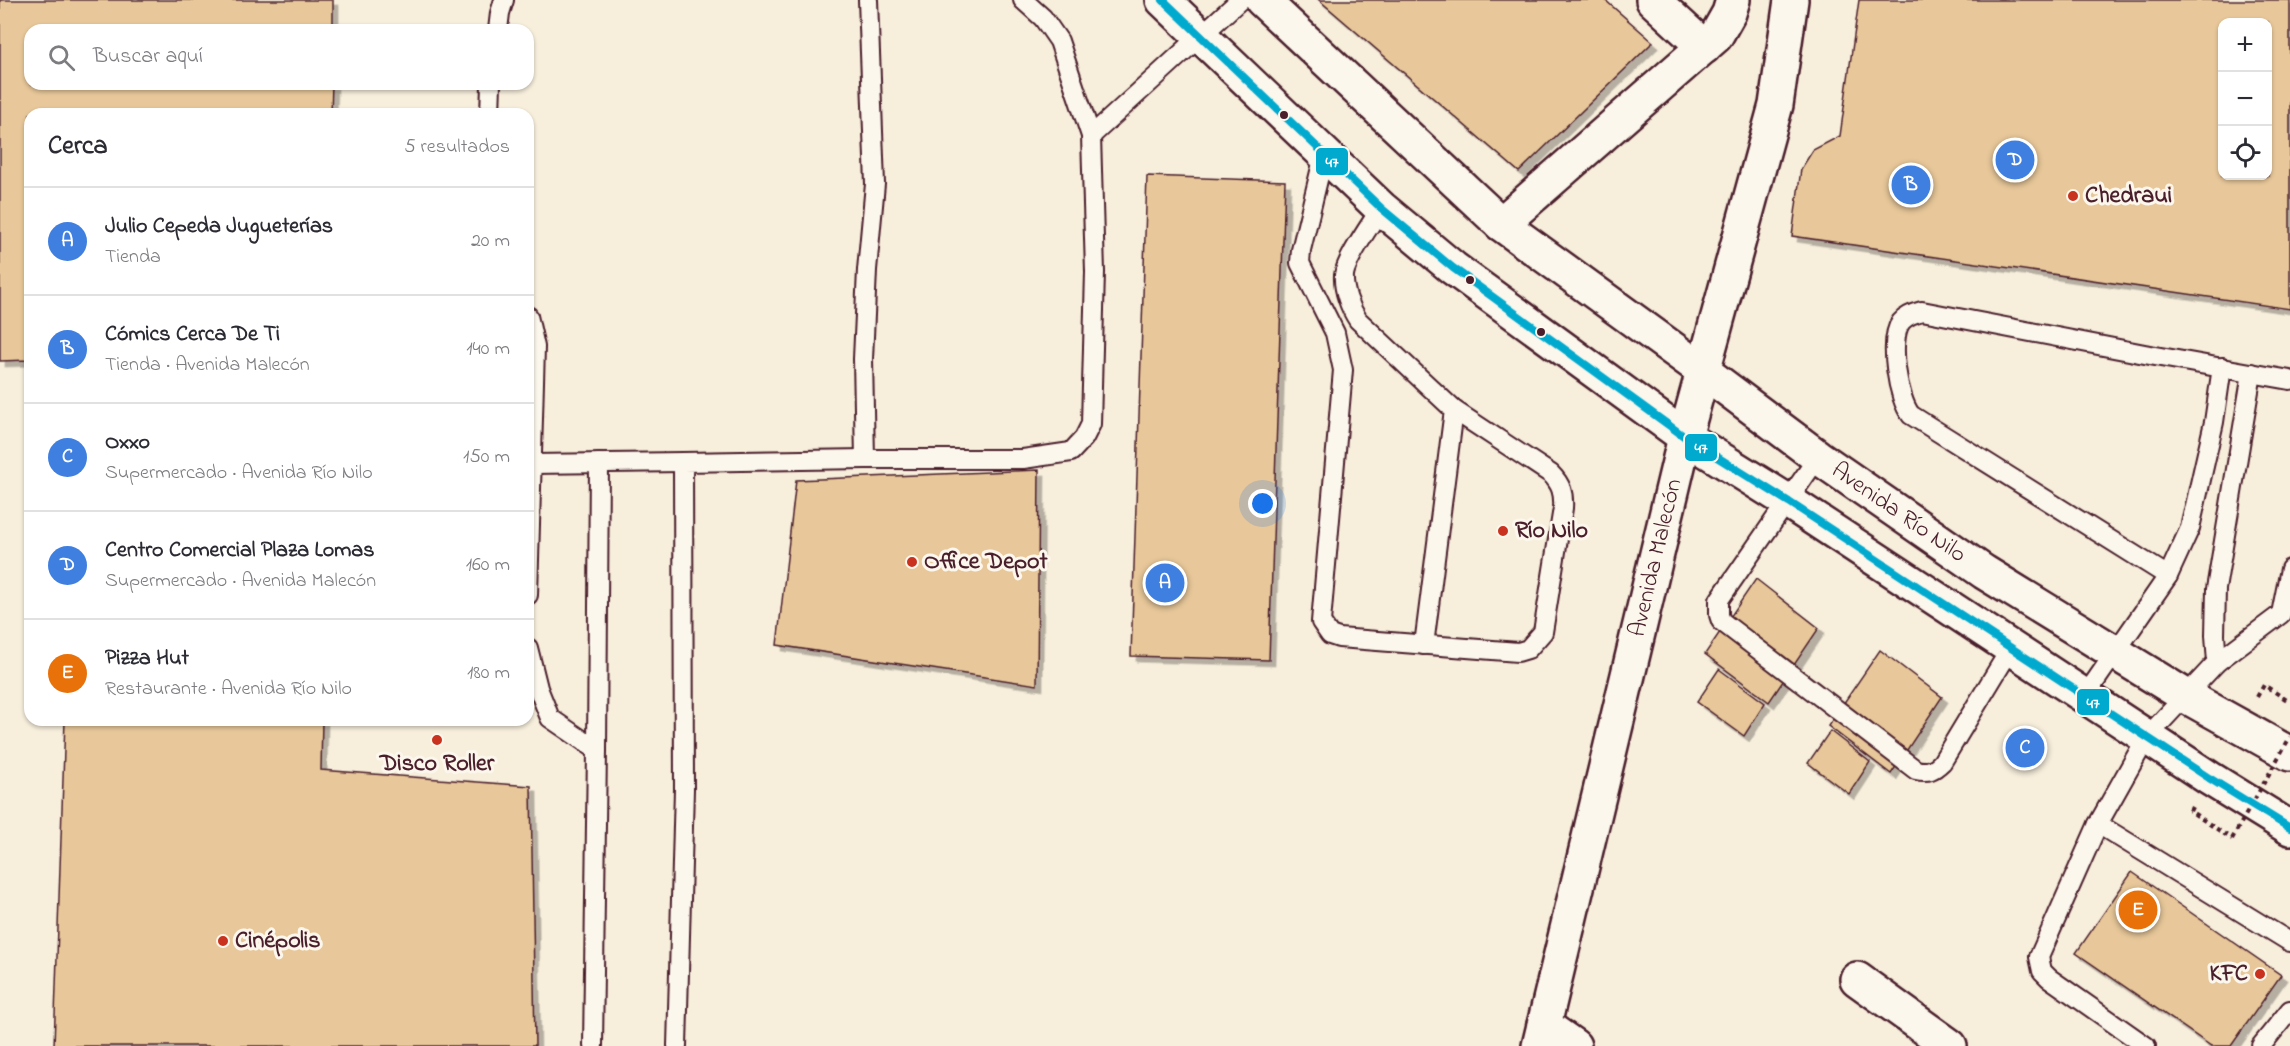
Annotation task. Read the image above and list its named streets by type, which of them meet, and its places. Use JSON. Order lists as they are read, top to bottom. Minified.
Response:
{"streets":{"main road":["Avenida Río Nilo","Avenida Malecón"]},"crossings":[["Avenida Río Nilo","Avenida Malecón"]],"places":["Chedraui","Río Nilo","Office Depot","Disco Roller","Cinépolis","KFC"],"lines":["transit line 47"],"page":{"map_buttons":["+","−"],"search":"Buscar aquí","heading":["Cerca","5 resultados"],"pins":["D","B","A","C","E"],"list":[{"mark":"A","name":"Julio Cepeda Jugueterías","note":"Tienda","value":"20 m"},{"mark":"B","name":"Cómics Cerca De Ti","note":"Tienda · Avenida Malecón","value":"140 m"},{"mark":"C","name":"Oxxo","note":"Supermercado · Avenida Río Nilo","value":"150 m"},{"mark":"D","name":"Centro Comercial Plaza Lomas","note":"Supermercado · Avenida Malecón","value":"160 m"},{"mark":"E","name":"Pizza Hut","note":"Restaurante · Avenida Río Nilo","value":"180 m"}]}}
